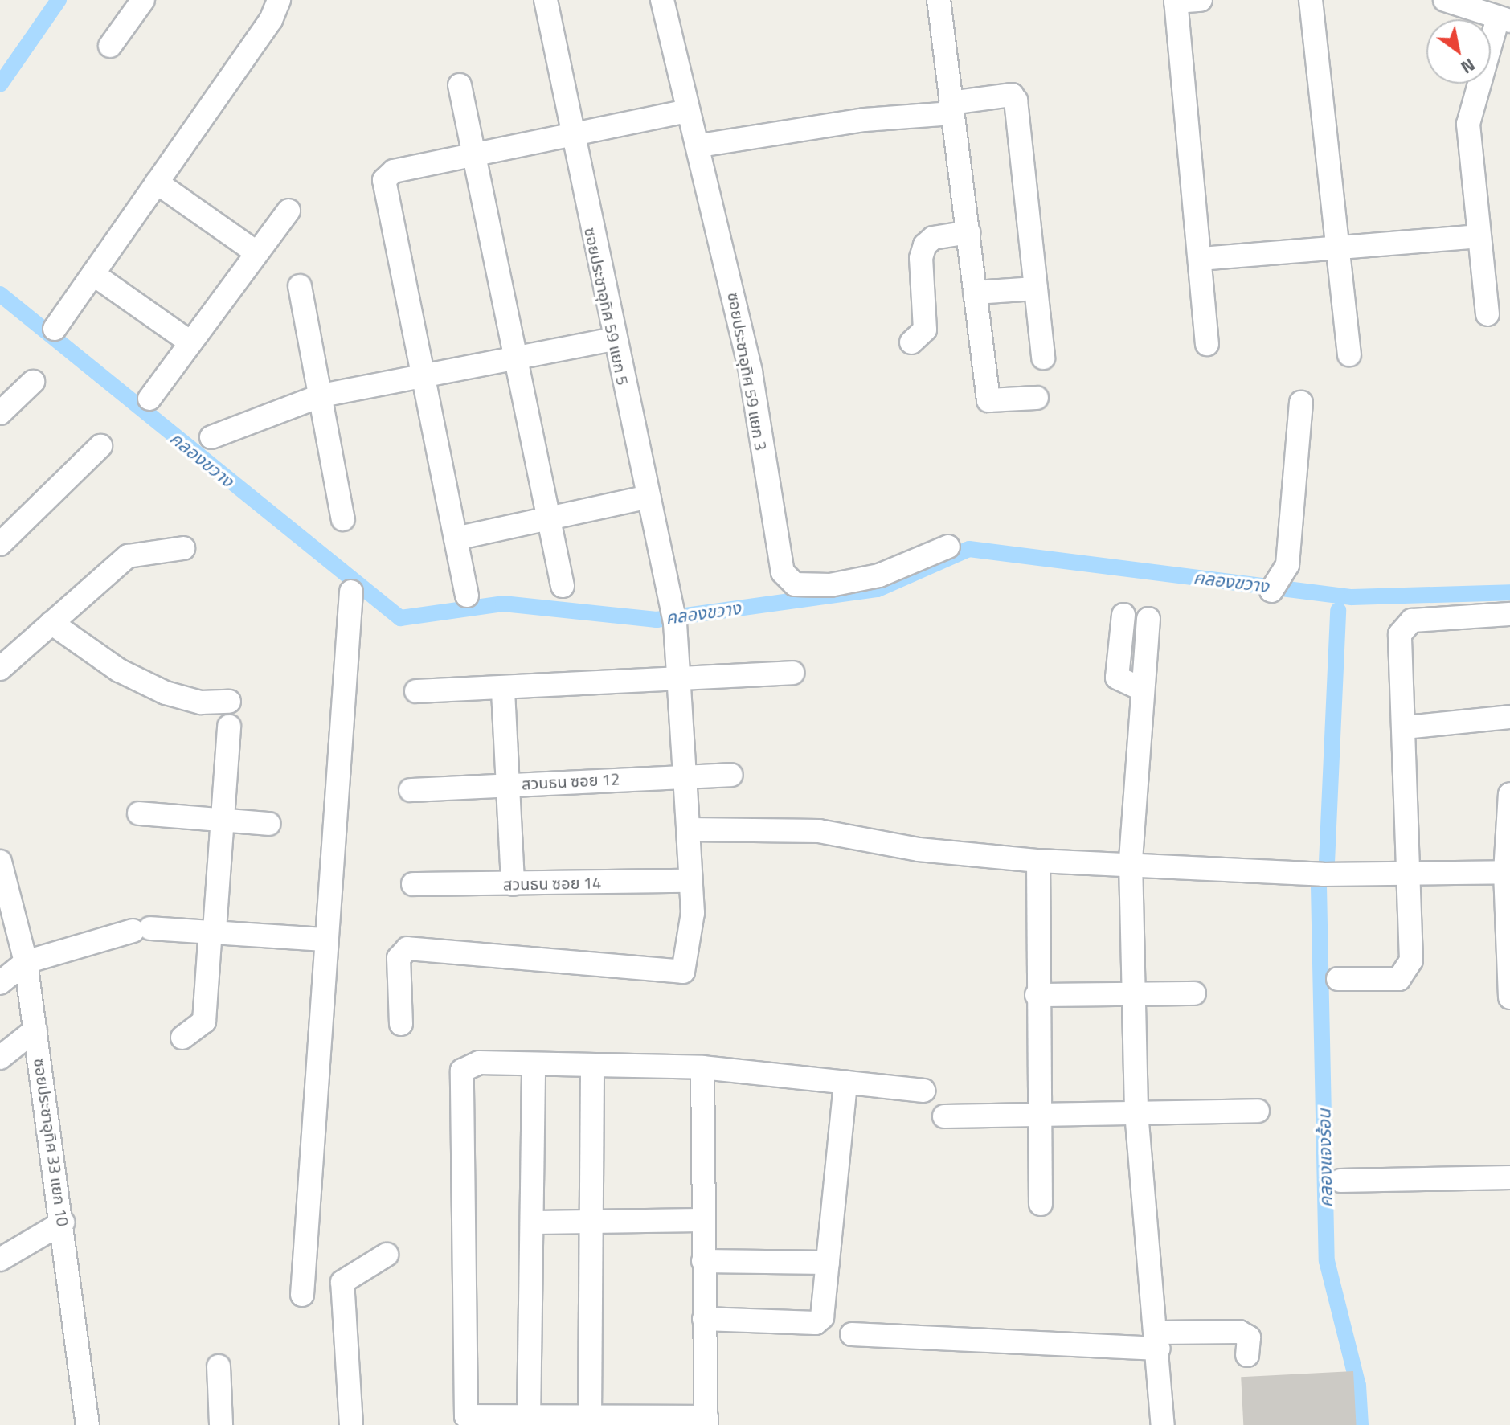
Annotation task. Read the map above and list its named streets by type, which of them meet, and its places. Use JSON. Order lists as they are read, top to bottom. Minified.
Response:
{"streets":{"street":["ซอยประชาอุทิศ 59 แยก 5","ซอยประชาอุทิศ 59 แยก 3","สวนธน ซอย 12","สวนธน ซอย 14","ซอยประชาอุทิศ 33 แยก 10"]},"crossings":[["ซอยประชาอุทิศ 59 แยก 5","สวนธน ซอย 12"],["ซอยประชาอุทิศ 59 แยก 5","สวนธน ซอย 14"]],"water":["คลองขวาง","คลองแจงร้อน"],"north":"bottom right"}
